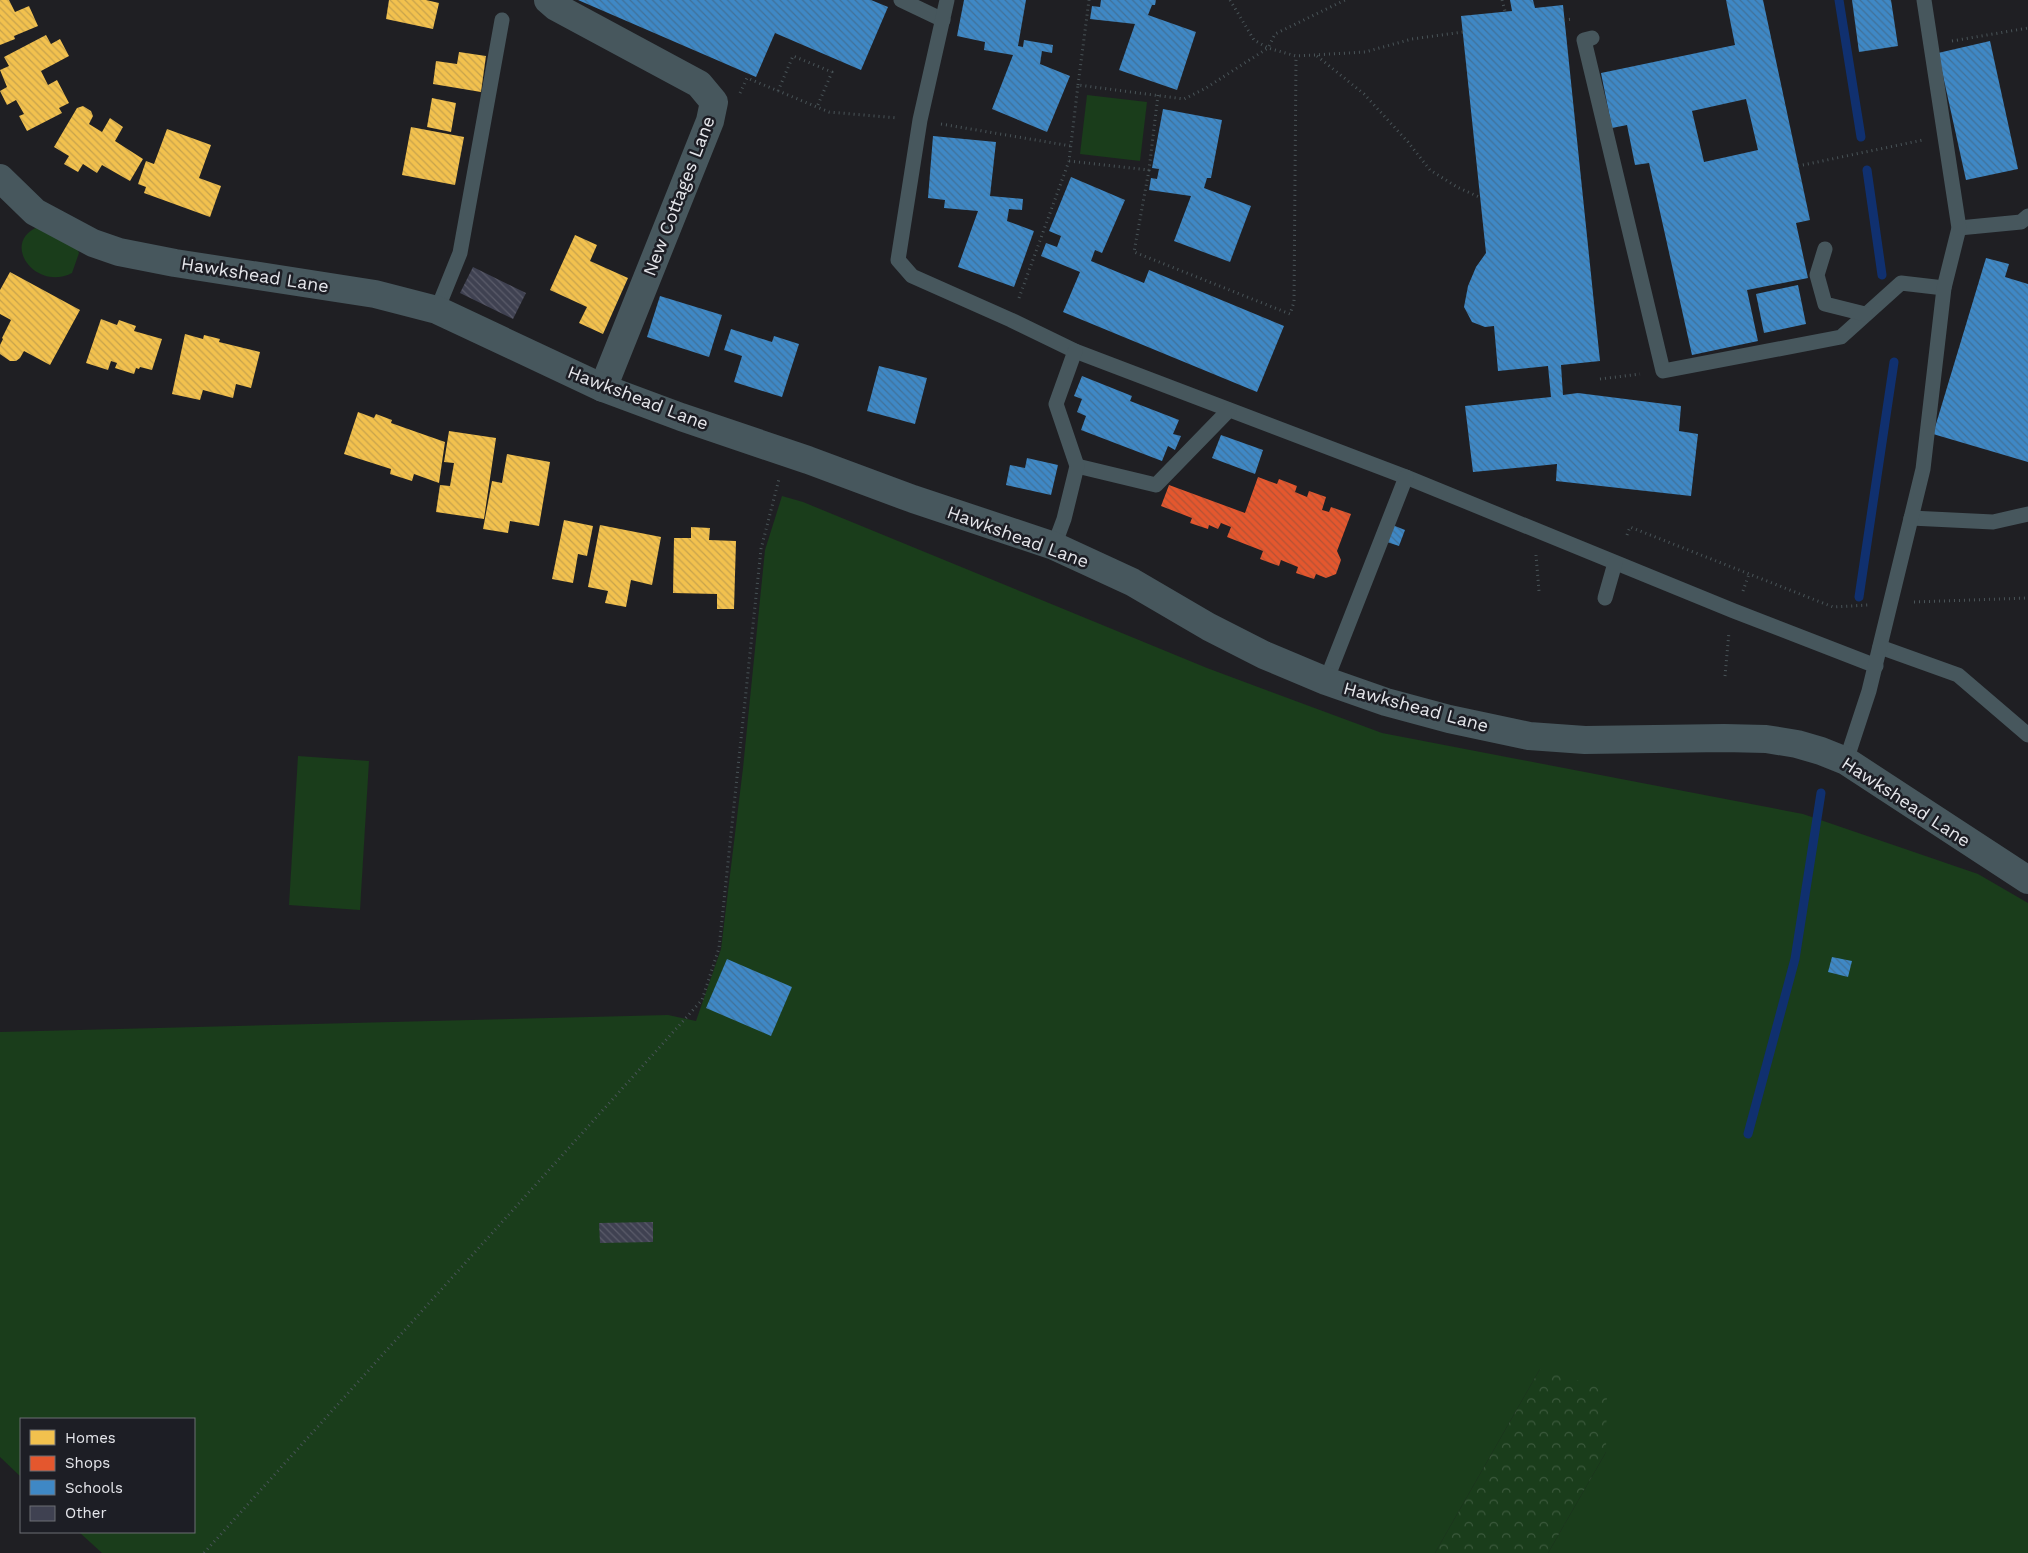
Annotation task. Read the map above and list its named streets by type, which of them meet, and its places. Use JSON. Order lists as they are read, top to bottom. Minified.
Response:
{"streets":{"street":["New Cottages Lane","Hawkshead Lane"]},"crossings":[["New Cottages Lane","Hawkshead Lane"]],"legend":["Homes","Shops","Schools","Other"]}
